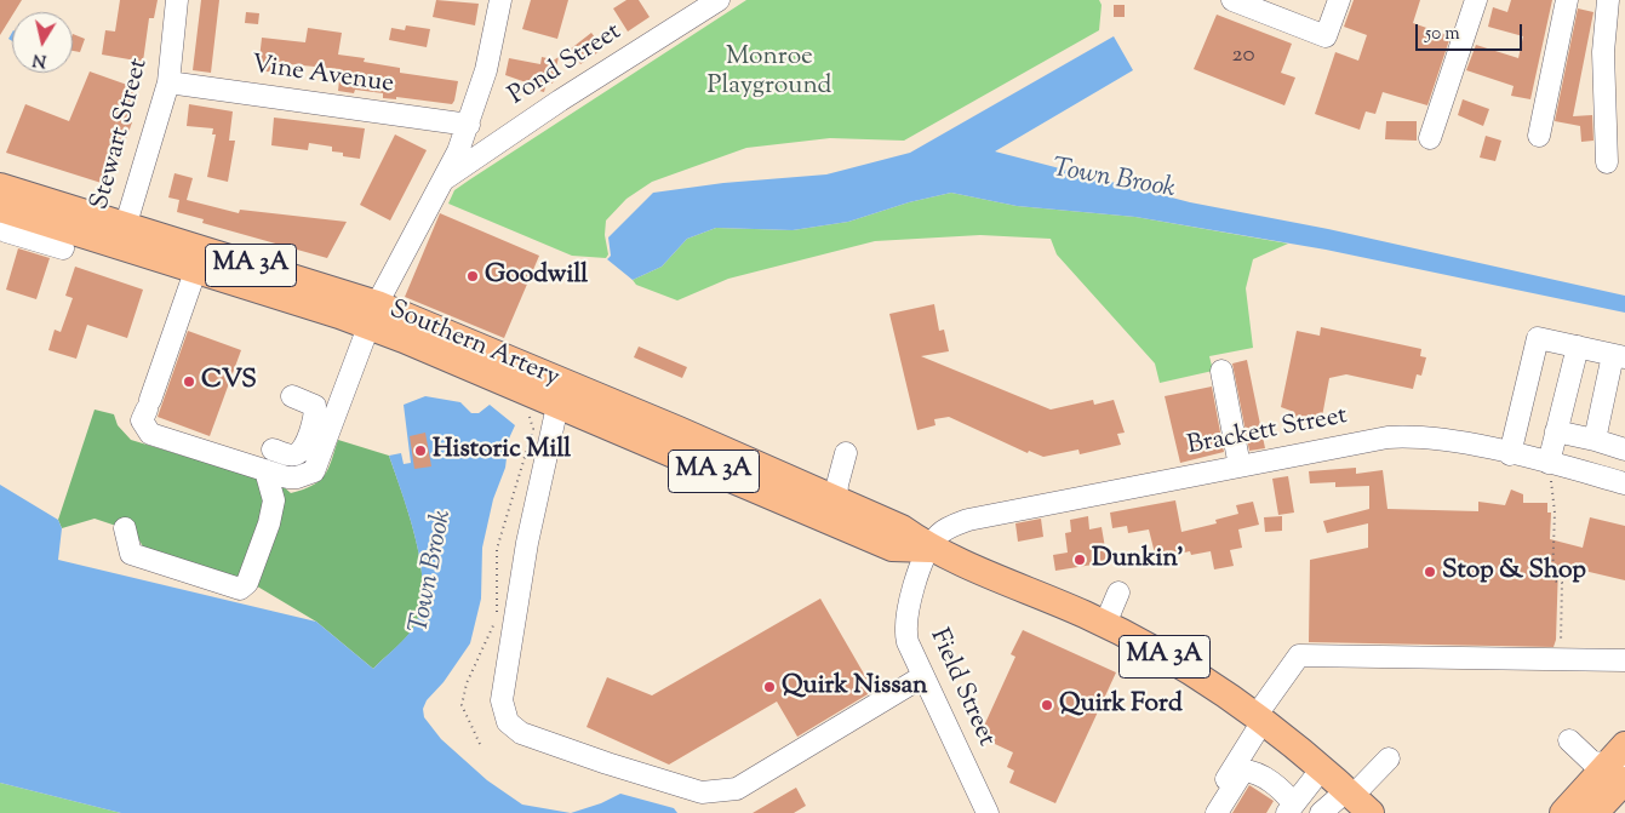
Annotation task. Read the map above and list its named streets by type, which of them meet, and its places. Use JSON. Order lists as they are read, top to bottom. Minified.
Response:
{"streets":{"main road":["MA 3A","Southern Artery"],"street":["Pond Street","Vine Avenue","Stewart Street","Brackett Street","Field Street"]},"crossings":[["Pond Street","Vine Avenue"],["Pond Street","Southern Artery"],["Vine Avenue","Stewart Street"],["Stewart Street","Southern Artery"],["Southern Artery","Brackett Street"],["Southern Artery","Field Street"],["Brackett Street","Field Street"]],"water":["Town Brook"],"parks":["Monroe Playground"],"places":["Goodwill","CVS","Historic Mill","Dunkin'","Stop & Shop","Quirk Nissan","Quirk Ford"],"house_numbers":["20"],"scale_bar":"50 m","north":"bottom"}
